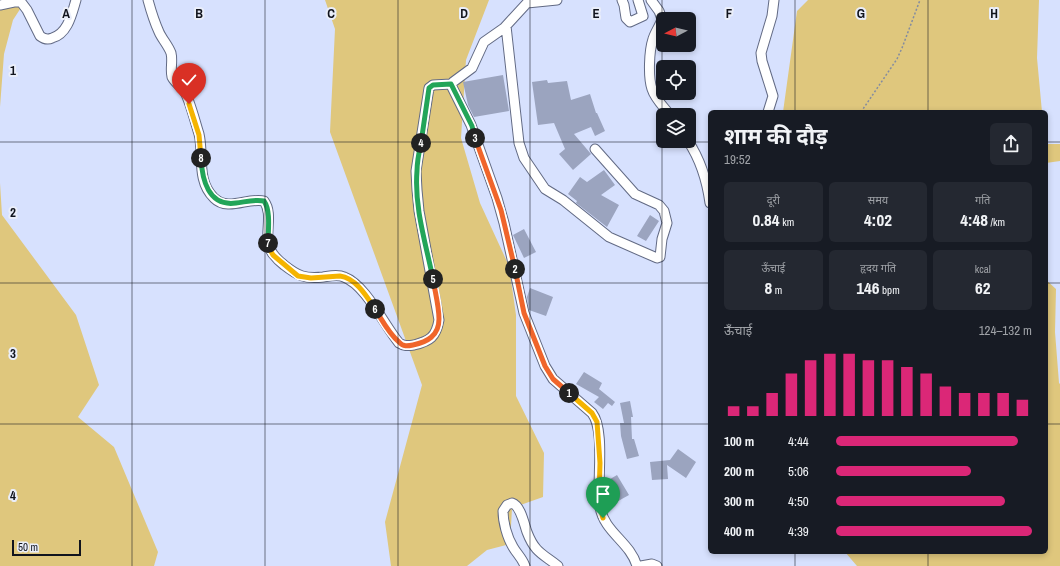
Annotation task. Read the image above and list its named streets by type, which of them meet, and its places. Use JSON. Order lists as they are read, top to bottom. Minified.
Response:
{"scale_bar":"50 m","north":"left","page":{"heading":["शाम की दौड़","19:52"],"pins":["3","4","8","7","2","5","6","1"],"stats":[["दूरी","0.84 km"],["समय","4:02"],["गति","4:48 /km"],["ऊँचाई","8 m"],["हृदय गति","146 bpm"],["kcal","62"]],"chart":["ऊँचाई","124–132 m"],"list":[{"name":"100 m","note":"4:44"},{"name":"200 m","note":"5:06"},{"name":"300 m","note":"4:50"},{"name":"400 m","note":"4:39"}],"scale":"50 m"},"grid":{"columns":["A","B","C","D","E","F","G","H"],"rows":["1","2","3","4"]}}
